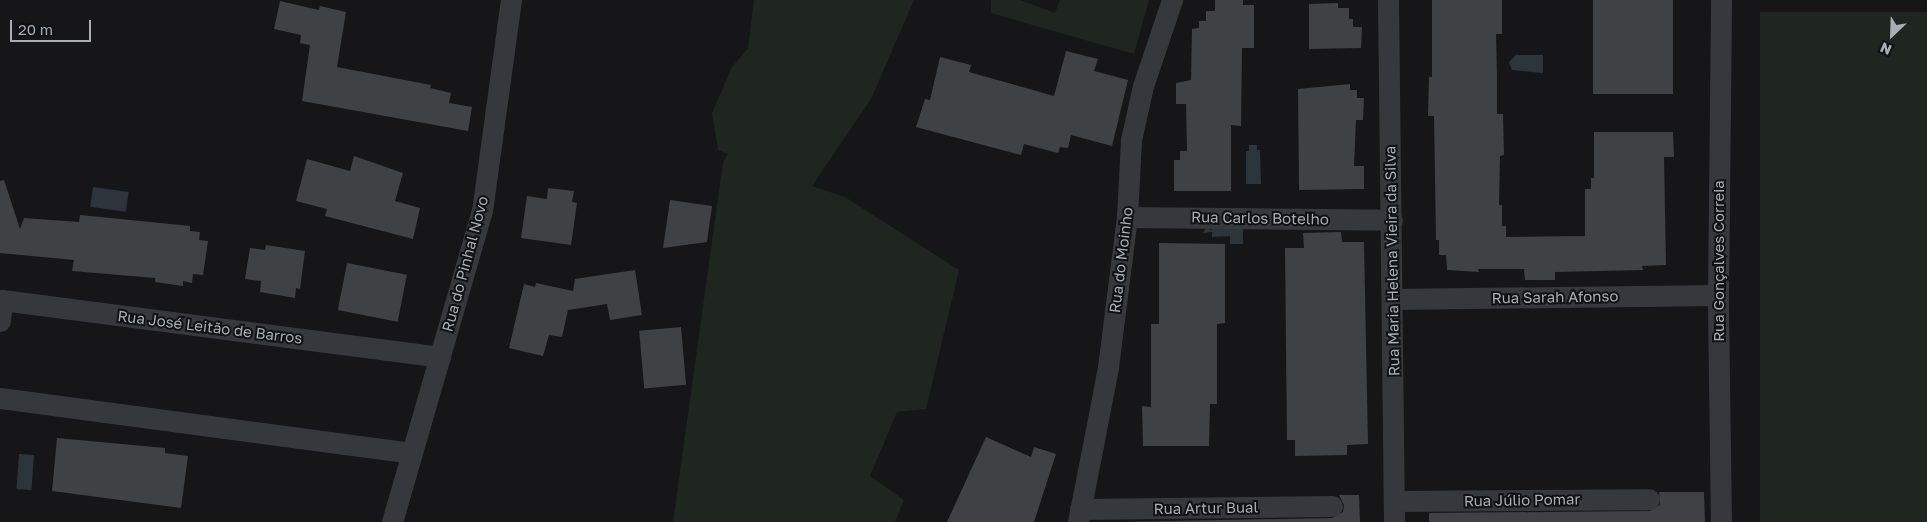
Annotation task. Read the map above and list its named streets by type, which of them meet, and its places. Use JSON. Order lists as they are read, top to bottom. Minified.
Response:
{"streets":{"street":["Rua Carlos Botelho","Rua do Moinho","Rua Maria Helena Vieira da Silva","Rua Gonçalves Correia","Rua do Pinhal Novo","Rua Sarah Afonso","Rua José Leitão de Barros","Rua Júlio Pomar","Rua Artur Bual"]},"crossings":[["Rua Carlos Botelho","Rua do Moinho"],["Rua Carlos Botelho","Rua Maria Helena Vieira da Silva"],["Rua do Moinho","Rua Artur Bual"],["Rua Maria Helena Vieira da Silva","Rua Sarah Afonso"],["Rua Maria Helena Vieira da Silva","Rua Júlio Pomar"],["Rua Gonçalves Correia","Rua Sarah Afonso"],["Rua do Pinhal Novo","Rua José Leitão de Barros"]],"scale_bar":"20 m","north":"bottom left"}
